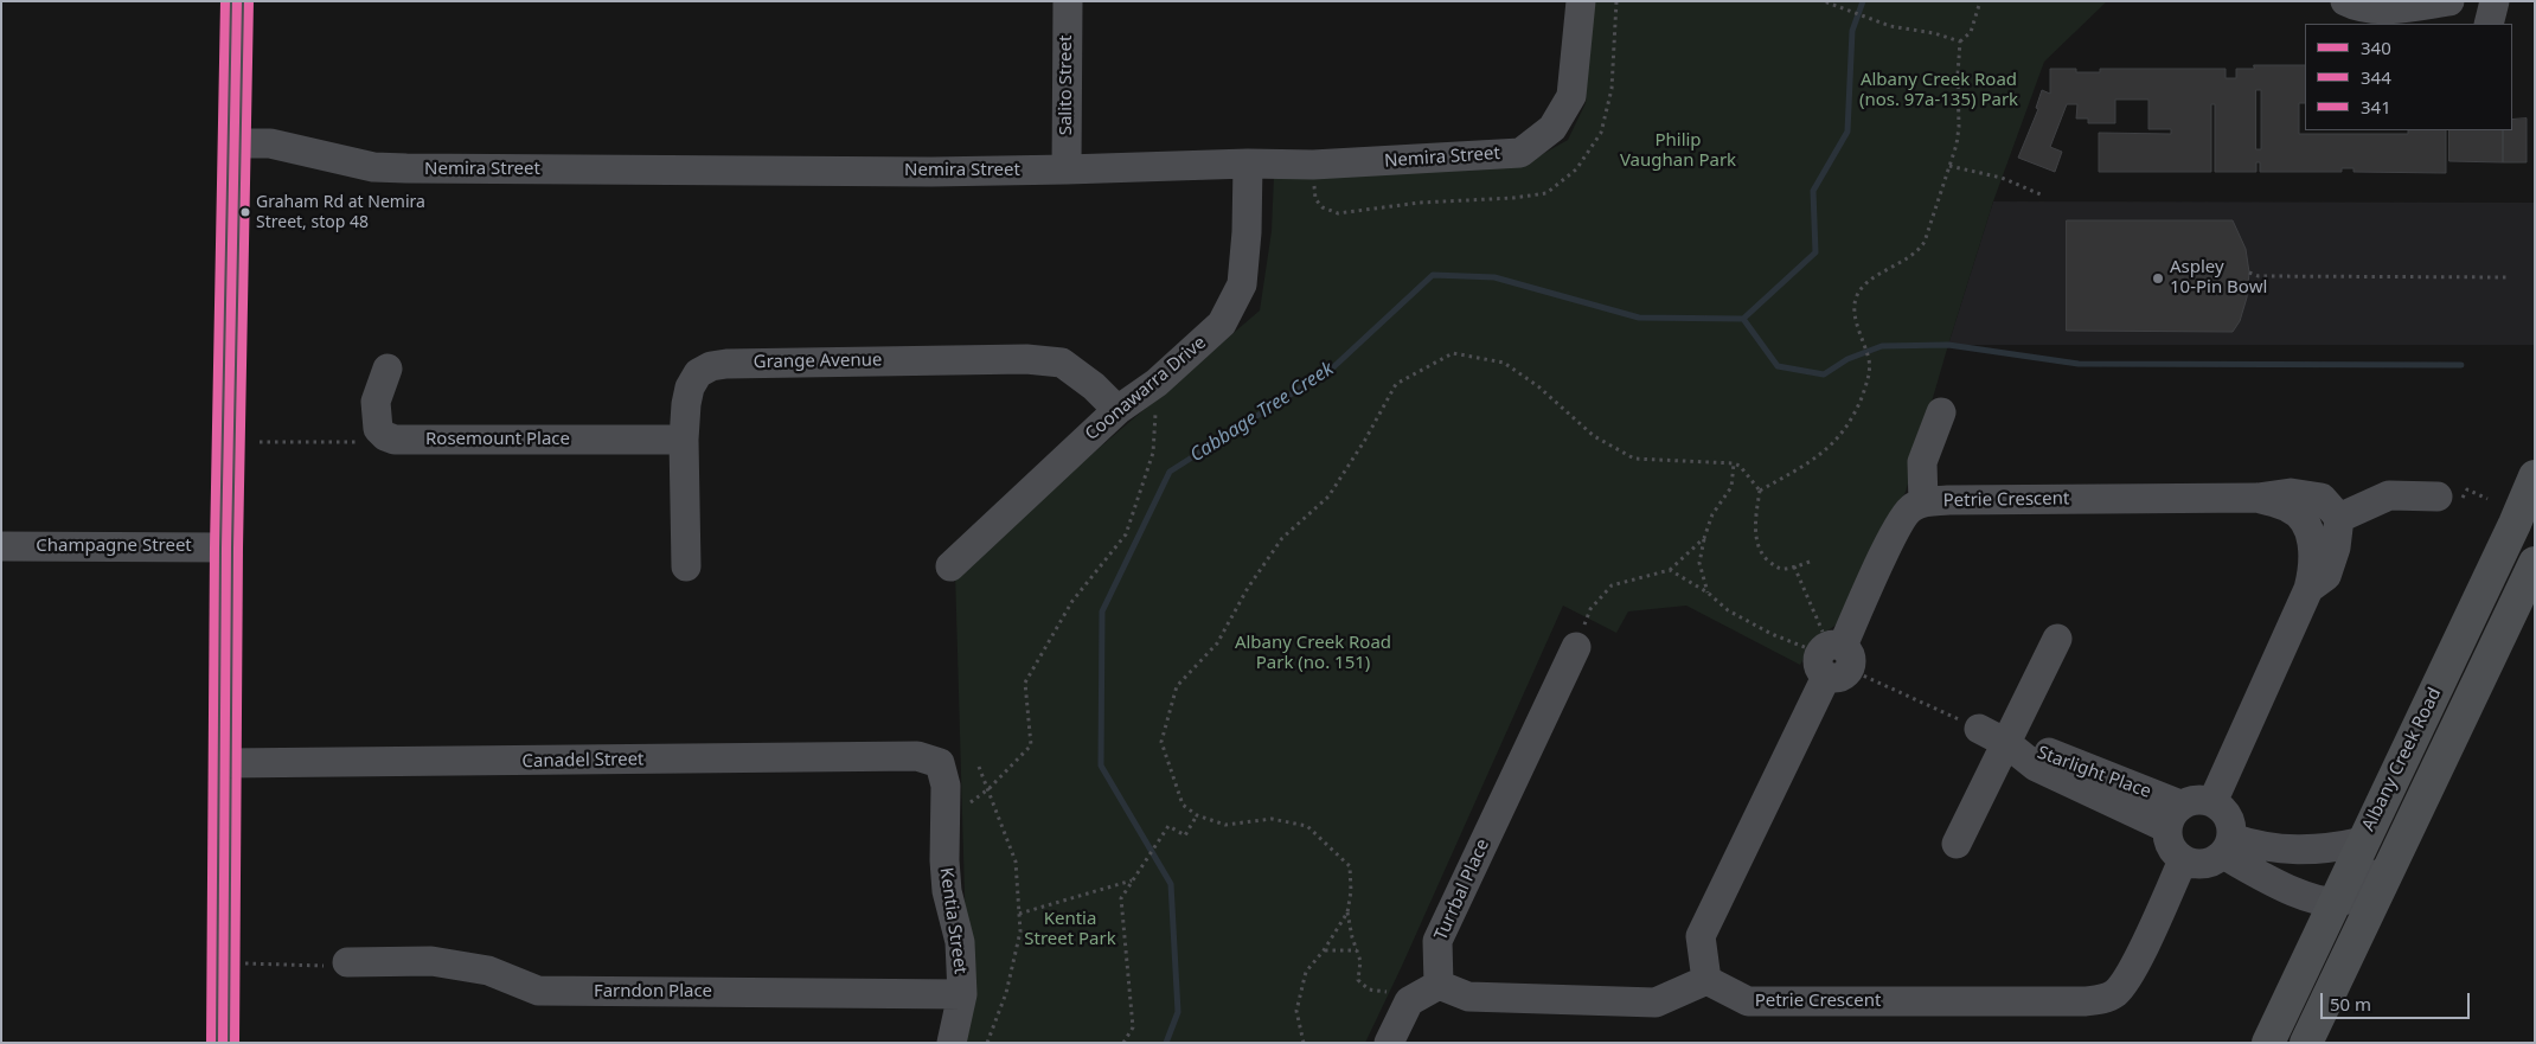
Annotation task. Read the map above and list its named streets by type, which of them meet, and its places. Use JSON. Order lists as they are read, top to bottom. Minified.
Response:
{"streets":{"main road":["Albany Creek Road"],"street":["Salito Street","Nemira Street","Grange Avenue","Coonawarra Drive","Rosemount Place","Petrie Crescent","Champagne Street","Canadel Street","Starlight Place","Turrbal Place","Kentia Street","Farndon Place"]},"crossings":[["Salito Street","Nemira Street"],["Nemira Street","Coonawarra Drive"],["Grange Avenue","Coonawarra Drive"],["Grange Avenue","Rosemount Place"],["Petrie Crescent","Starlight Place"],["Canadel Street","Kentia Street"],["Kentia Street","Farndon Place"]],"water":["Cabbage Tree Creek"],"parks":["Albany Creek Road (nos. 97a-135) Park","Philip Vaughan Park","Albany Creek Road Park (no. 151)","Kentia Street Park"],"places":["Graham Rd at Nemira Street, stop 48","Aspley 10-Pin Bowl"],"lines":["transit line 340","transit line 344","transit line 341"],"legend":["340","344","341"],"scale_bar":"50 m"}
